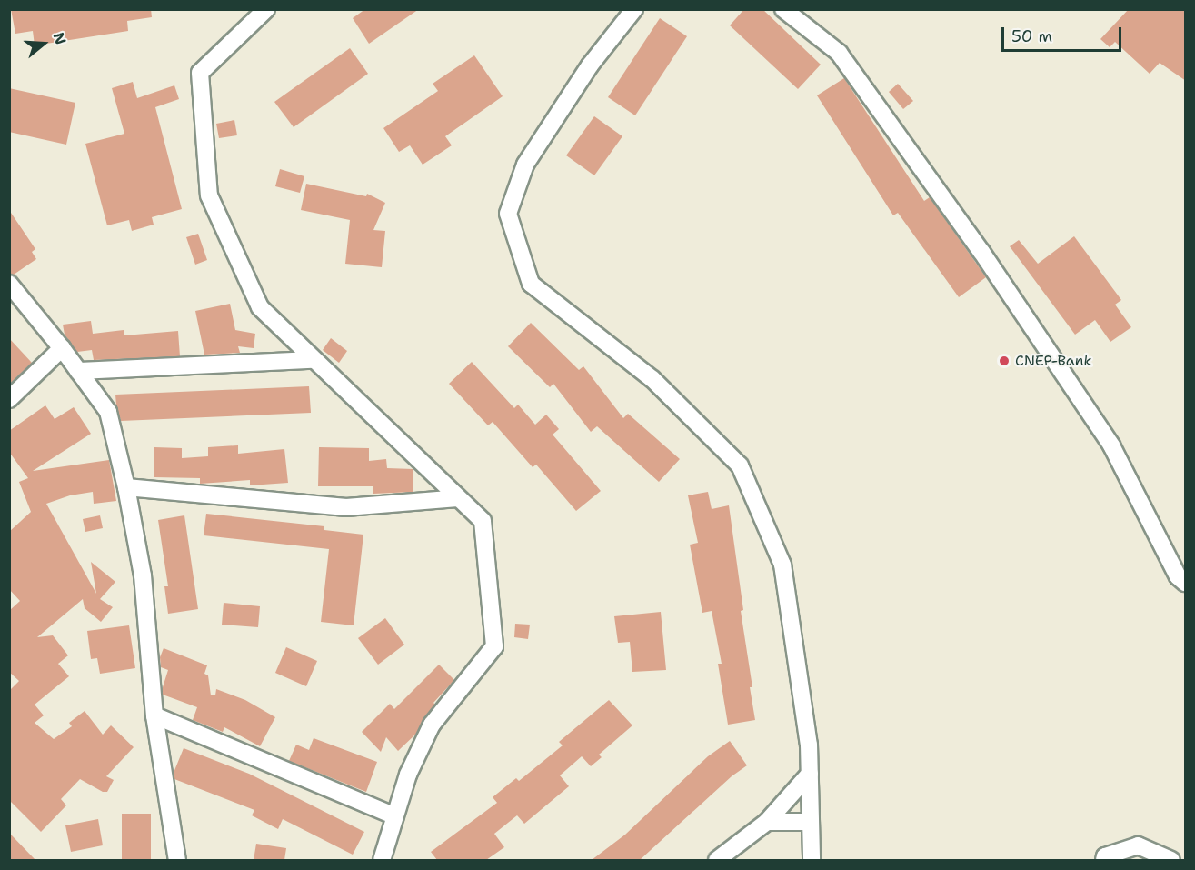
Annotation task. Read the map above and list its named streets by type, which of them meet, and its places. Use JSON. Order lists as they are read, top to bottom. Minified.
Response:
{"places":["CNEP-Bank"],"scale_bar":"50 m","north":"right"}
